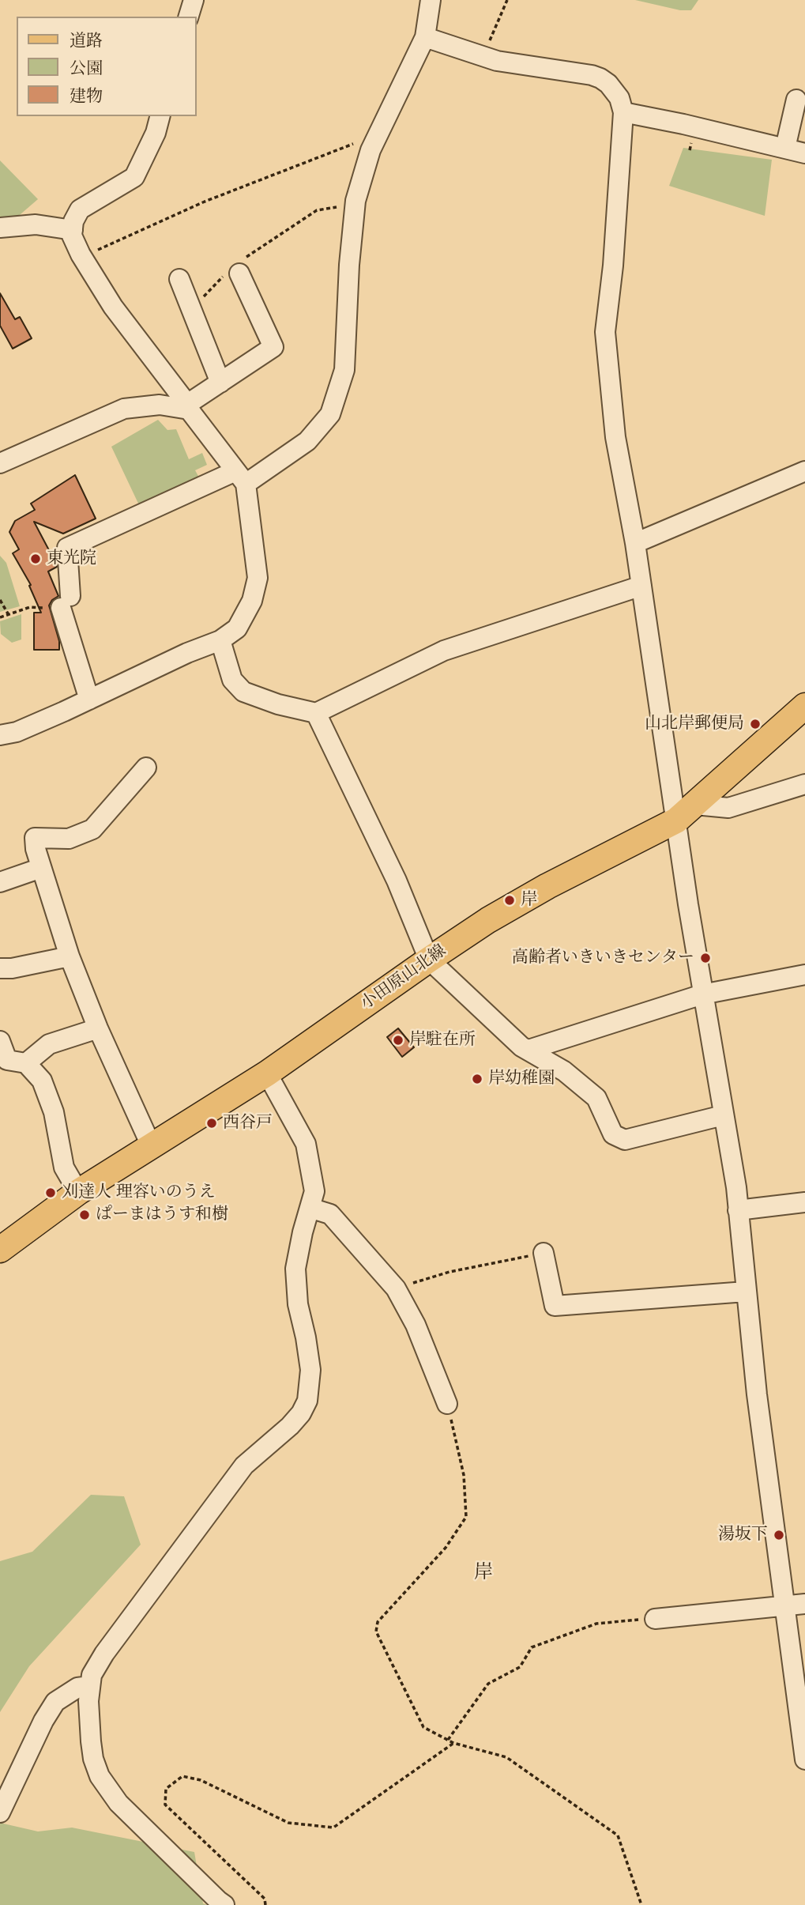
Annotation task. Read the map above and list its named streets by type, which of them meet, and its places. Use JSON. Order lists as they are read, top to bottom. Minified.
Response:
{"streets":{"main road":["小田原山北線"]},"districts":["岸"],"places":["東光院","山北岸郵便局","岸","高齢者いきいきセンター","岸駐在所","岸幼稚園","西谷戸","刈達人 理容いのうえ","ぱーまはうす和樹","湯坂下"],"legend":["道路","公園","建物"]}
